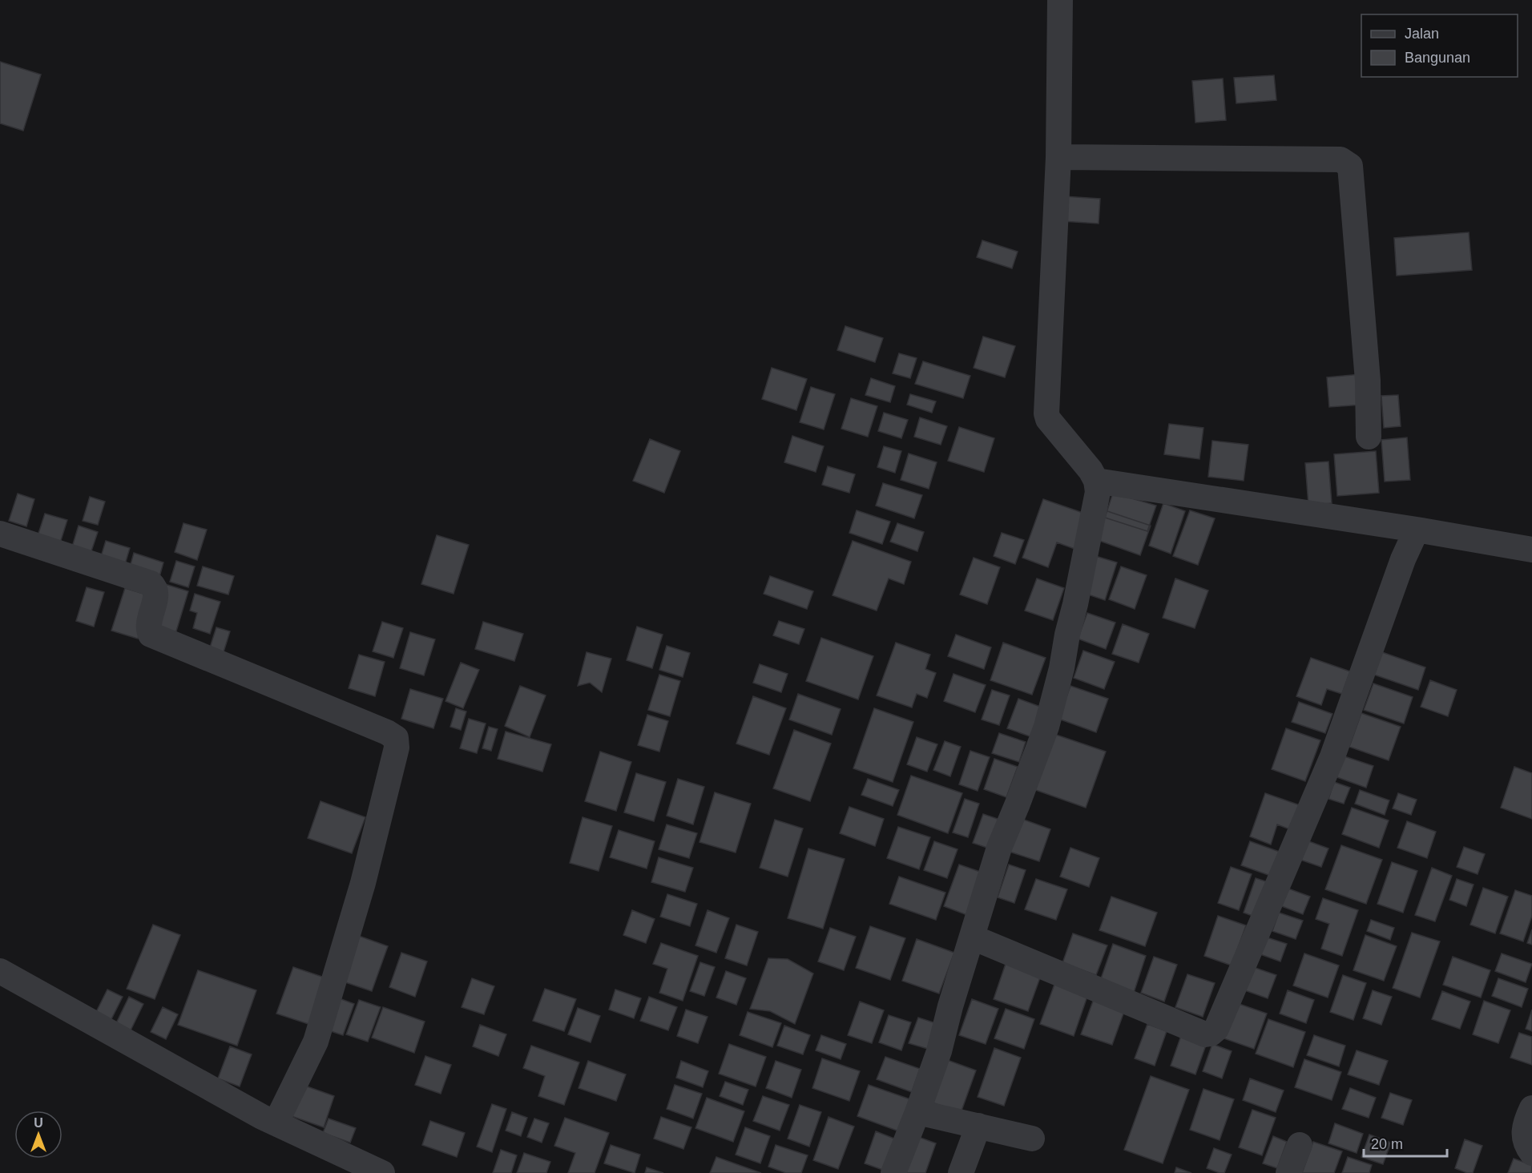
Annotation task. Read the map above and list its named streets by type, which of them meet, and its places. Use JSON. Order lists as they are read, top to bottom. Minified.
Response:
{"legend":["Jalan","Bangunan"],"scale_bar":"20 m","north":"top"}
